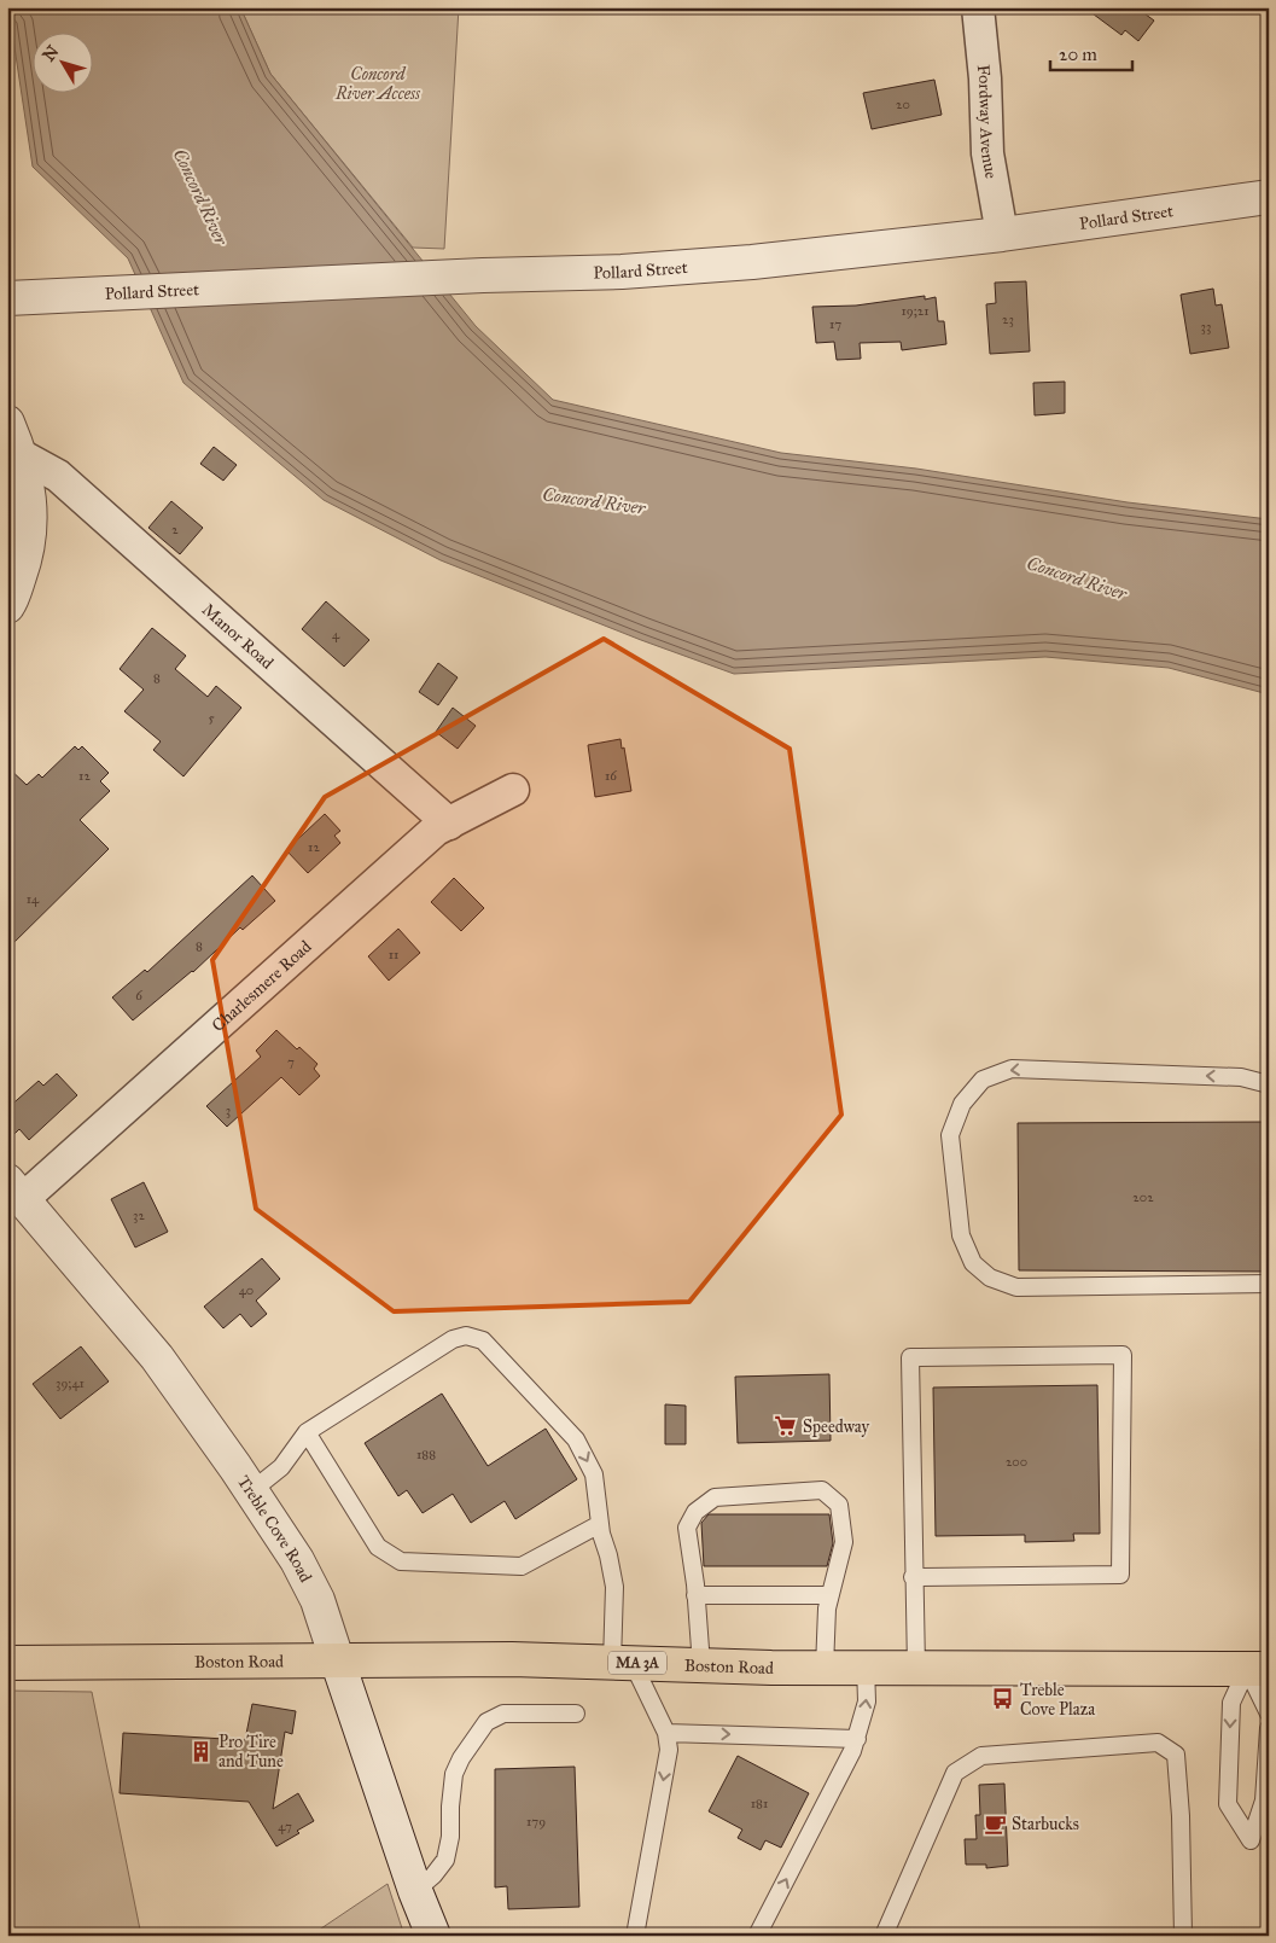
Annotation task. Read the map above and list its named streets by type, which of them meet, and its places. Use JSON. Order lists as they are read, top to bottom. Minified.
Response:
{"streets":{"main road":["Boston Road","MA 3A"],"street":["Fordway Avenue","Pollard Street","Manor Road","Charlesmere Road","Treble Cove Road"]},"crossings":[["Fordway Avenue","Pollard Street"],["Manor Road","Charlesmere Road"],["Charlesmere Road","Treble Cove Road"],["Treble Cove Road","Boston Road"]],"water":["Concord River"],"parks":["Concord River Access"],"places":{"supermarket":["Speedway"],"bus stop":["Treble Cove Plaza"],"building":["Pro Tire and Tune"],"cafe":["Starbucks"]},"house_numbers":["20","19;21","23","17","33","2","4","8","5","12","16","12","14","8","11","6","7","3","202","32","40","39;41","188","200","181","179","47"],"scale_bar":"20 m","north":"top left"}
